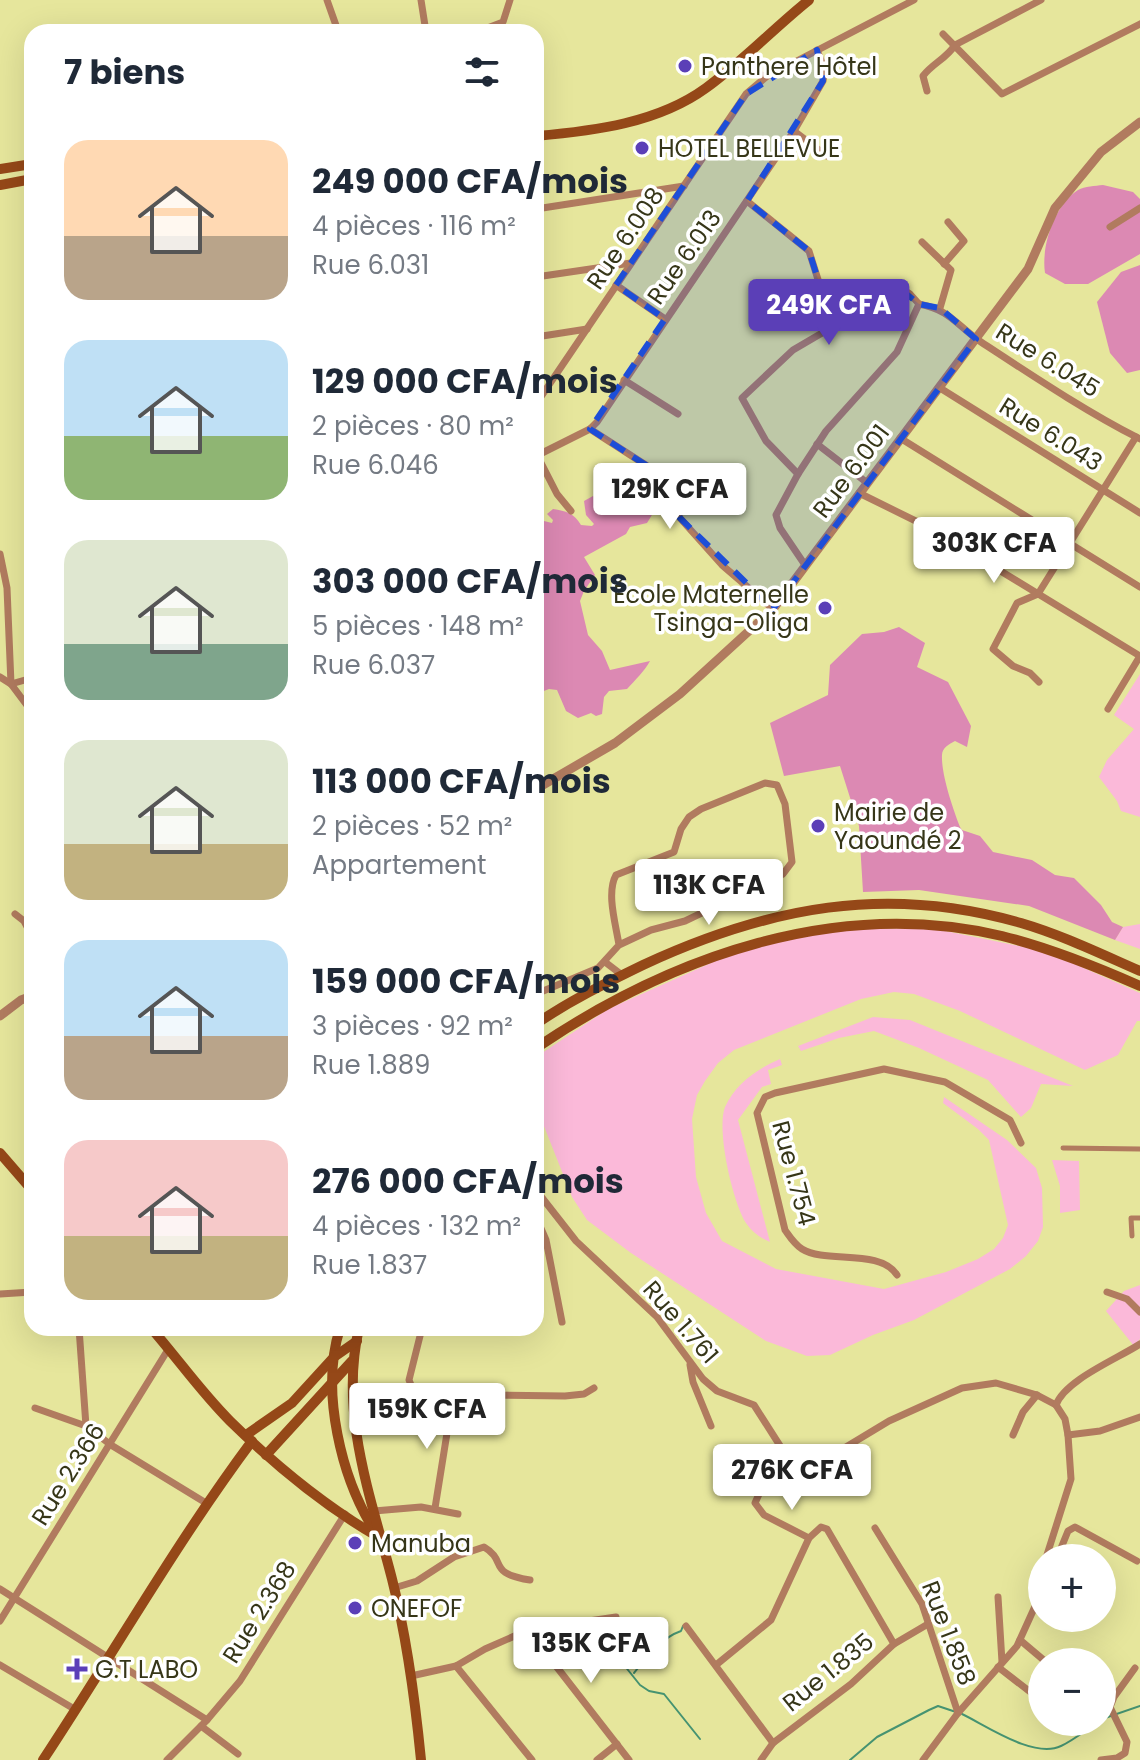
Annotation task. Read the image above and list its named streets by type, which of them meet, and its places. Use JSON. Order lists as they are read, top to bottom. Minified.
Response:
{"streets":{"street":["Rue 6.008","Rue 6.013","Rue 6.045","Rue 6.043","Rue 6.001","Rue 1.754","Rue 1.761","Rue 2.366","Rue 2.368","Rue 1.858","Rue 1.835"]},"crossings":[["Rue 6.008","Rue 6.013"],["Rue 6.045","Rue 6.001"],["Rue 6.043","Rue 6.001"],["Rue 1.858","Rue 1.835"]],"places":{"other":["Panthere Hôtel","HOTEL BELLEVUE","École Maternelle Tsinga-Oliga","Mairie de Yaoundé 2","Manuba","ONEFOF"],"health":["G.T LABO"]},"page":{"heading":"7 biens","list":[{"name":"249 000 CFA/mois","note":"4 pièces · 116 m² · Rue 6.031"},{"name":"129 000 CFA/mois","note":"2 pièces · 80 m² · Rue 6.046"},{"name":"303 000 CFA/mois","note":"5 pièces · 148 m² · Rue 6.037"},{"name":"113 000 CFA/mois","note":"2 pièces · 52 m² · Appartement"},{"name":"159 000 CFA/mois","note":"3 pièces · 92 m² · Rue 1.889"},{"name":"276 000 CFA/mois","note":"4 pièces · 132 m² · Rue 1.837"}],"price":["249K CFA","129K CFA","303K CFA","113K CFA","159K CFA","276K CFA","135K CFA"],"map_buttons":["+","−"]}}
